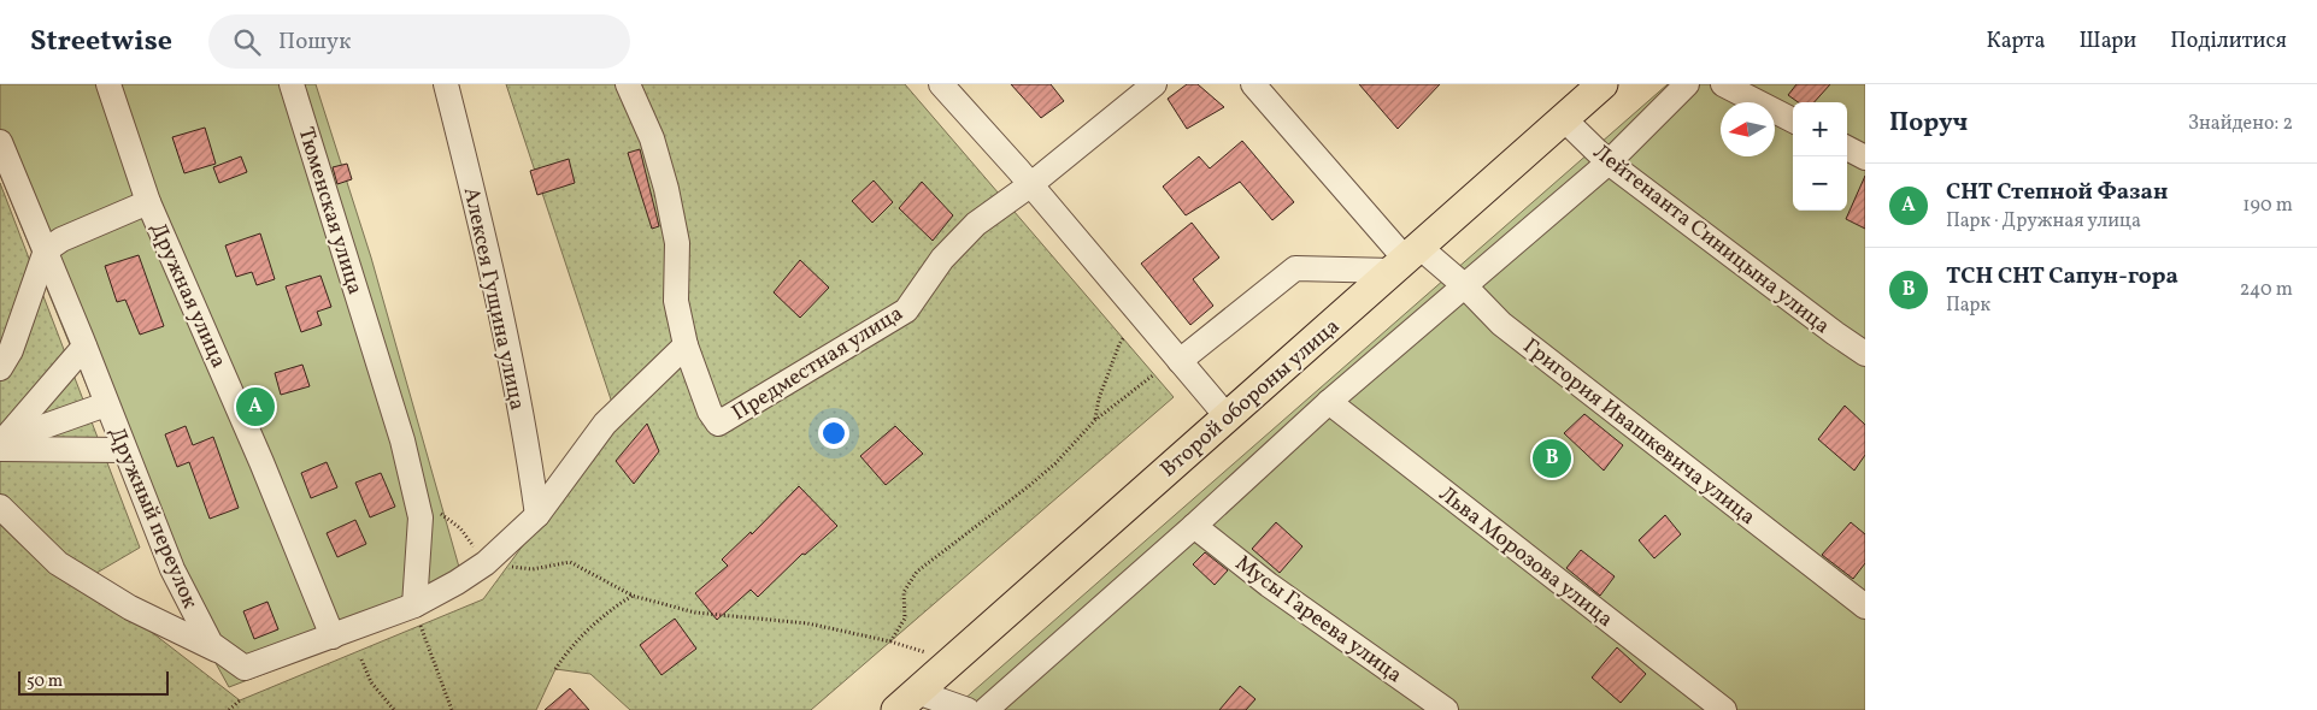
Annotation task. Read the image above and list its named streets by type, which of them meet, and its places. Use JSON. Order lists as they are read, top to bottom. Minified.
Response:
{"streets":{"main road":["Второй обороны улица"],"street":["Тюменская улица","Лейтенанта Синицына улица","Дружная улица","Алексея Гущина улица","Предместная улица","Григория Ивашкевича улица","Дружный переулок","Льва Морозова улица","Мусы Гареева улица"]},"crossings":[["Тюменская улица","Дружный переулок"],["Лейтенанта Синицына улица","Второй обороны улица"],["Дружная улица","Дружный переулок"],["Второй обороны улица","Григория Ивашкевича улица"]],"scale_bar":"50 m","north":"left","page":{"header":"Streetwise","search":"Пошук","nav":["Карта","Шари","Поділитися"],"heading":["Поруч","Знайдено: 2"],"map_buttons":["+","−"],"list":[{"mark":"A","name":"СНТ Степной Фазан","note":"Парк · Дружная улица","value":"190 m"},{"mark":"B","name":"ТСН СНТ Сапун-гора","note":"Парк","value":"240 m"}],"pins":["A","B"],"scale":"50 m"}}
